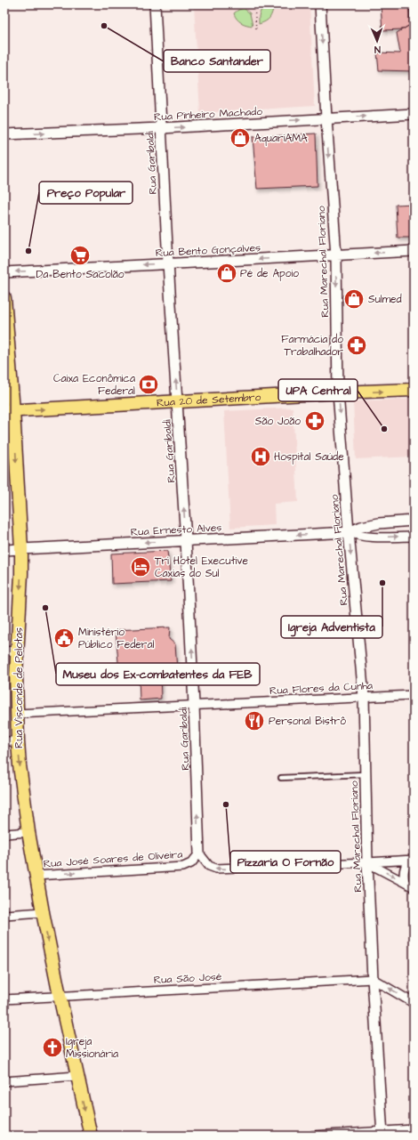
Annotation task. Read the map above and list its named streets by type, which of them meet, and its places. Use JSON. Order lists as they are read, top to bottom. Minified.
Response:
{"streets":{"main road":["Rua 20 de Setembro","Rua Visconde de Pelotas"],"street":["Rua Pinheiro Machado","Rua Garibaldi","Rua Bento Gonçalves","Rua Marechal Floriano","Rua Ernesto Alves","Rua Flores da Cunha","Rua José Soares de Oliveira","Rua São José"]},"crossings":[["Rua Pinheiro Machado","Rua Garibaldi"],["Rua Pinheiro Machado","Rua Marechal Floriano"],["Rua Garibaldi","Rua Bento Gonçalves"],["Rua Garibaldi","Rua 20 de Setembro"],["Rua Garibaldi","Rua Ernesto Alves"],["Rua Garibaldi","Rua Flores da Cunha"],["Rua Garibaldi","Rua José Soares de Oliveira"],["Rua Bento Gonçalves","Rua Marechal Floriano"],["Rua Marechal Floriano","Rua 20 de Setembro"],["Rua Marechal Floriano","Rua Ernesto Alves"],["Rua Marechal Floriano","Rua Flores da Cunha"],["Rua Marechal Floriano","Rua São José"],["Rua 20 de Setembro","Rua Visconde de Pelotas"],["Rua Ernesto Alves","Rua Visconde de Pelotas"],["Rua Visconde de Pelotas","Rua Flores da Cunha"],["Rua Visconde de Pelotas","Rua José Soares de Oliveira"],["Rua Visconde de Pelotas","Rua São José"]],"one_way":["Rua Pinheiro Machado","Rua Garibaldi","Rua Bento Gonçalves","Rua Marechal Floriano","Rua 20 de Setembro","Rua Visconde de Pelotas","Rua José Soares de Oliveira"],"places":{"other":["Banco Santander","Preço Popular","UPA Central","Igreja Adventista","Museu dos Ex-combatentes da FEB","Pizzaria O Fornão"],"shop":["AquariAMA","Pé de Apoio","Sulmed"],"supermarket":["Da Bento Sacolão"],"pharmacy":["Farmácia do Trabalhador","São João"],"bank":["Caixa Econômica Federal"],"hospital":["Hospital Saúde"],"hotel":["Tri Hotel Executive Caxias do Sul"],"public building":["Ministério Público Federal"],"restaurant":["Personal Bistrô"],"church":["Igreja Missionária"]},"north":"bottom"}
